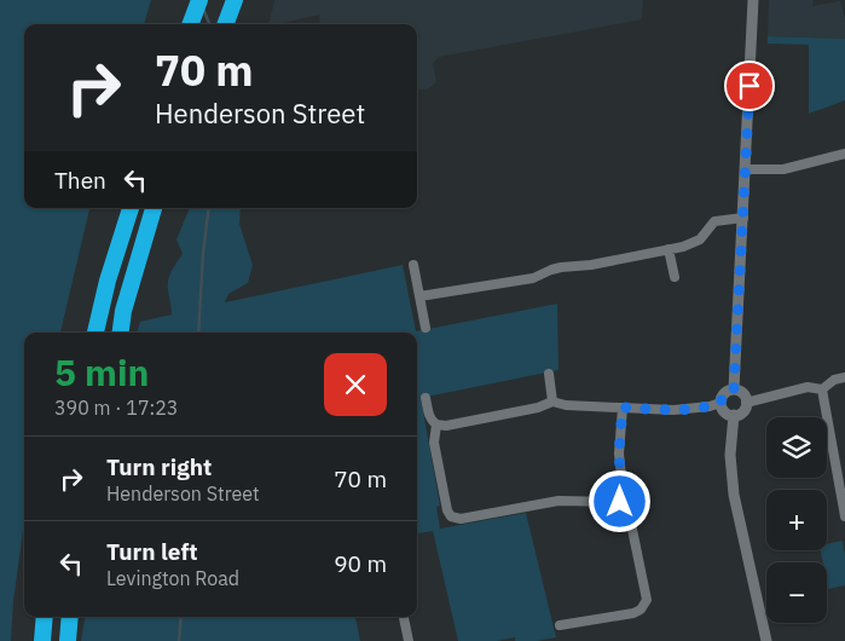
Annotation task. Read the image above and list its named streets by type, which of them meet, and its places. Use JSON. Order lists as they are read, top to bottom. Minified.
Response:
{"page":{"turn":["70 m","Henderson Street"],"then":"Then","heading":["5 min","390 m · 17:23"],"map_buttons":["+","−"],"list":[{"name":"Turn right","note":"Henderson Street","value":"70 m"},{"name":"Turn left","note":"Levington Road","value":"90 m"}]}}
